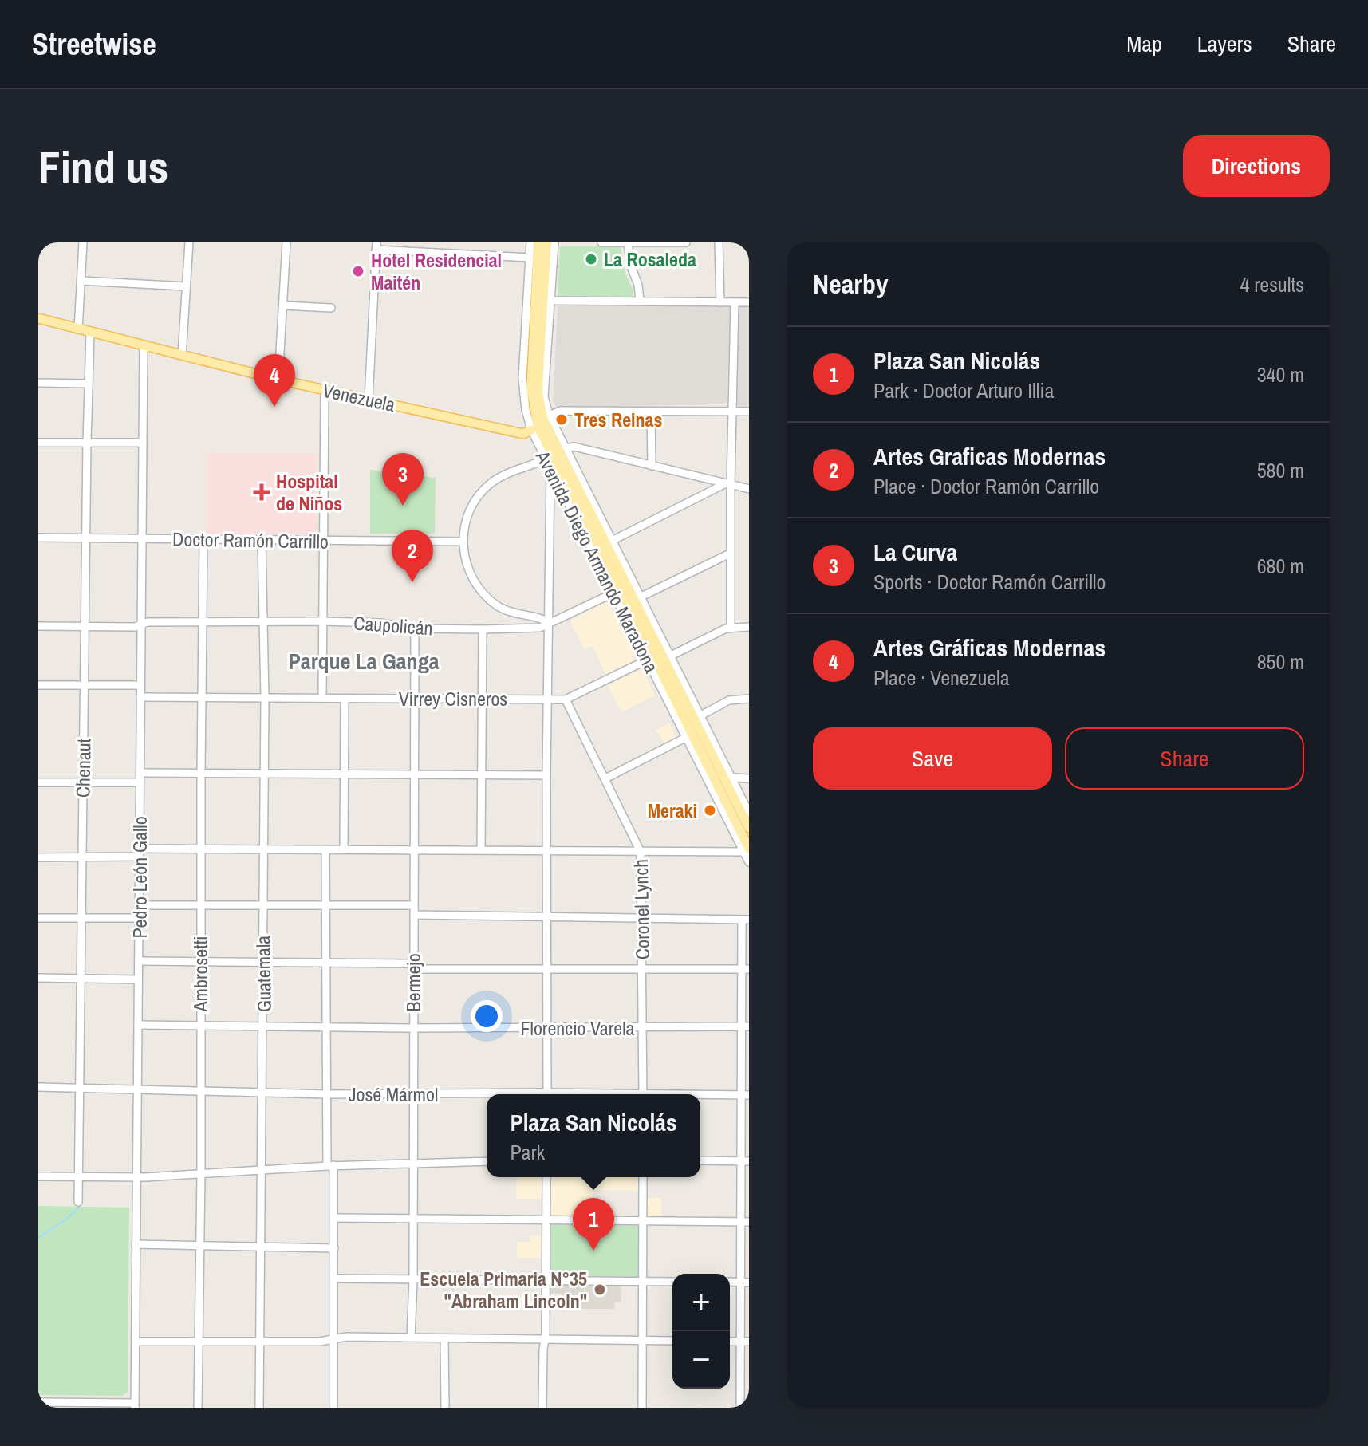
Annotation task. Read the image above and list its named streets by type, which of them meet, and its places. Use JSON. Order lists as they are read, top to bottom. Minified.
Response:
{"streets":{"main road":["Venezuela","Avenida Diego Armando Maradona"],"street":["Doctor Ramón Carrillo","Caupolicán","Virrey Cisneros","Chenaut","Pedro León Gallo","Coronel Lynch","Ambrosetti","Guatemala","Bermejo","Florencio Varela","José Mármol"]},"crossings":[["Venezuela","Avenida Diego Armando Maradona"],["Venezuela","Chenaut"],["Venezuela","Pedro León Gallo"],["Doctor Ramón Carrillo","Chenaut"],["Doctor Ramón Carrillo","Pedro León Gallo"],["Doctor Ramón Carrillo","Ambrosetti"],["Doctor Ramón Carrillo","Guatemala"],["Avenida Diego Armando Maradona","Caupolicán"],["Avenida Diego Armando Maradona","Virrey Cisneros"],["Caupolicán","Chenaut"],["Caupolicán","Pedro León Gallo"],["Caupolicán","Ambrosetti"],["Caupolicán","Guatemala"],["Caupolicán","Bermejo"],["Virrey Cisneros","Pedro León Gallo"],["Virrey Cisneros","Coronel Lynch"],["Virrey Cisneros","Ambrosetti"],["Virrey Cisneros","Guatemala"],["Virrey Cisneros","Bermejo"],["Chenaut","José Mármol"],["Pedro León Gallo","Florencio Varela"],["Pedro León Gallo","José Mármol"],["Coronel Lynch","Florencio Varela"],["Ambrosetti","Florencio Varela"],["Ambrosetti","José Mármol"],["Guatemala","Florencio Varela"],["Guatemala","José Mármol"],["Bermejo","Florencio Varela"],["Bermejo","José Mármol"]],"districts":["Parque La Ganga"],"places":{"other":["La Rosaleda","Hotel Residencial Maitén","Tres Reinas","Meraki","Escuela Primaria N°35 \"Abraham Lincoln\""],"health":["Hospital de Niños"]},"page":{"header":"Streetwise","nav":["Map","Layers","Share"],"buttons":["Directions",["Save","Share"]],"title":"Find us","heading":["Nearby","4 results"],"list":[{"mark":"1","name":"Plaza San Nicolás","note":"Park · Doctor Arturo Illia","value":"340 m"},{"mark":"2","name":"Artes Graficas Modernas","note":"Place · Doctor Ramón Carrillo","value":"580 m"},{"mark":"3","name":"La Curva","note":"Sports · Doctor Ramón Carrillo","value":"680 m"},{"mark":"4","name":"Artes Gráficas Modernas","note":"Place · Venezuela","value":"850 m"}],"pins":["4","3","2","1"],"popup":["Plaza San Nicolás","Park"],"map_buttons":["+","−"]}}
